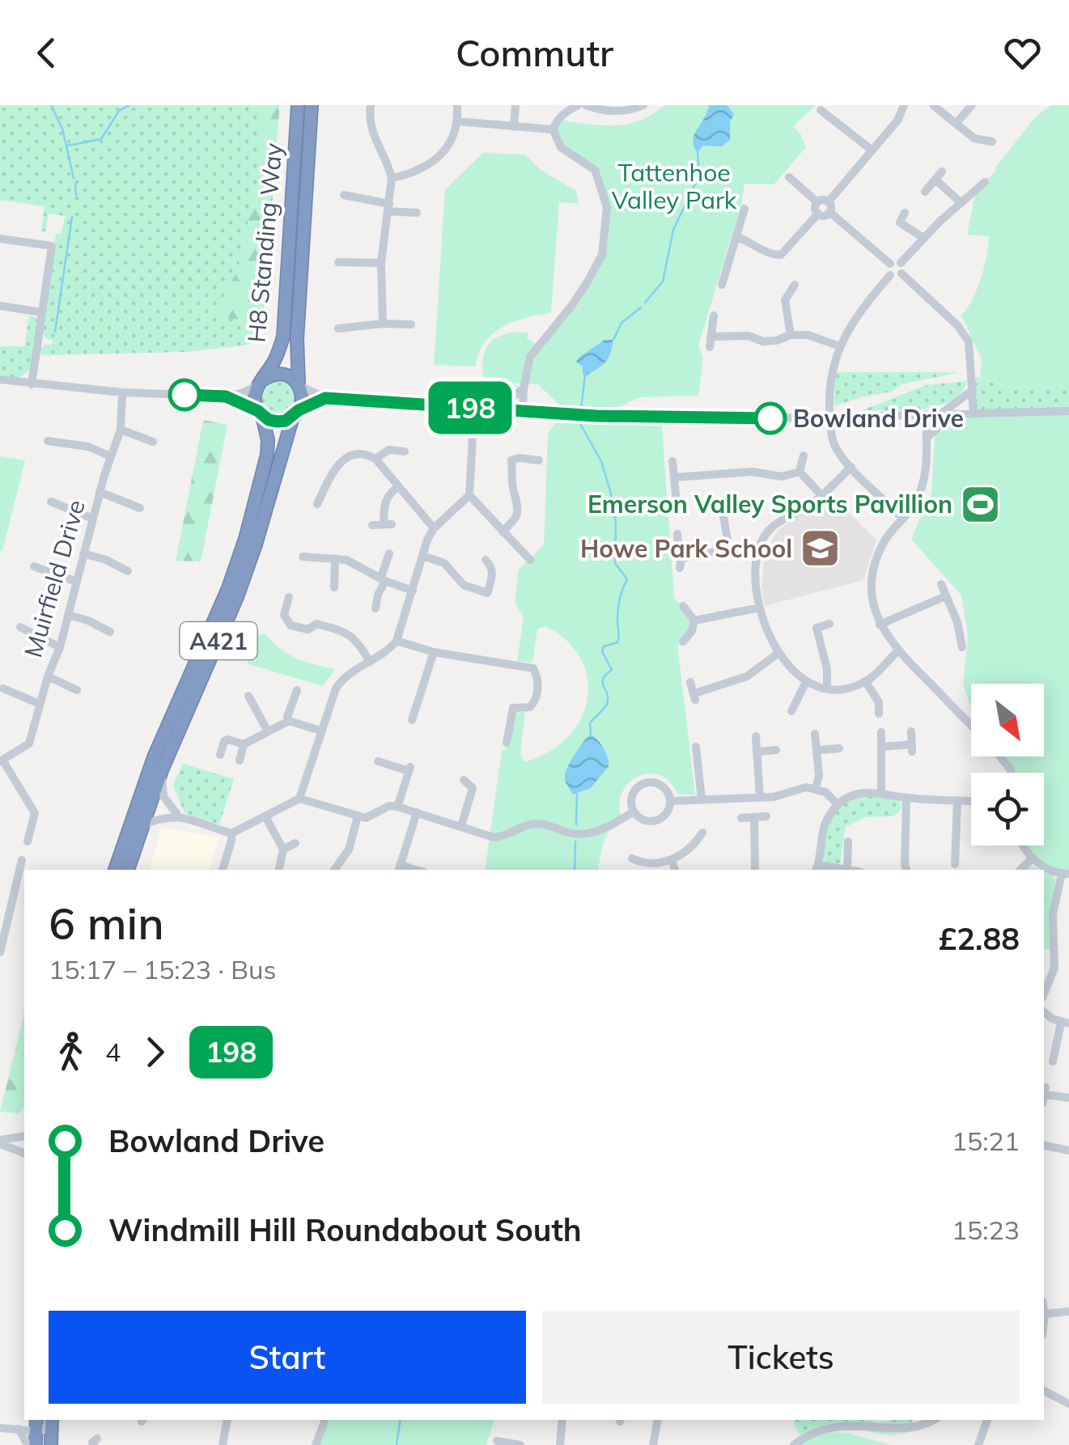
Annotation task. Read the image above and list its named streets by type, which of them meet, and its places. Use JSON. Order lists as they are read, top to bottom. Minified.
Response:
{"streets":{"highway":["H8 Standing Way","A421"],"street":["Muirfield Drive"]},"crossings":[["H8 Standing Way","A421"]],"parks":["Tattenhoe Valley Park"],"places":{"other":["Bowland Drive"],"sports":["Emerson Valley Sports Pavillion"],"school or university":["Howe Park School"]},"lines":["bus line 198"],"north":"bottom right","page":{"header":"Commutr","on_map":"198","heading":["6 min","15:17 – 15:23 · Bus","£2.88"],"legs":["4","198"],"list":[{"name":"Bowland Drive","value":"15:21"},{"name":"Windmill Hill Roundabout South","value":"15:23"}],"buttons":["Start","Tickets"]}}
